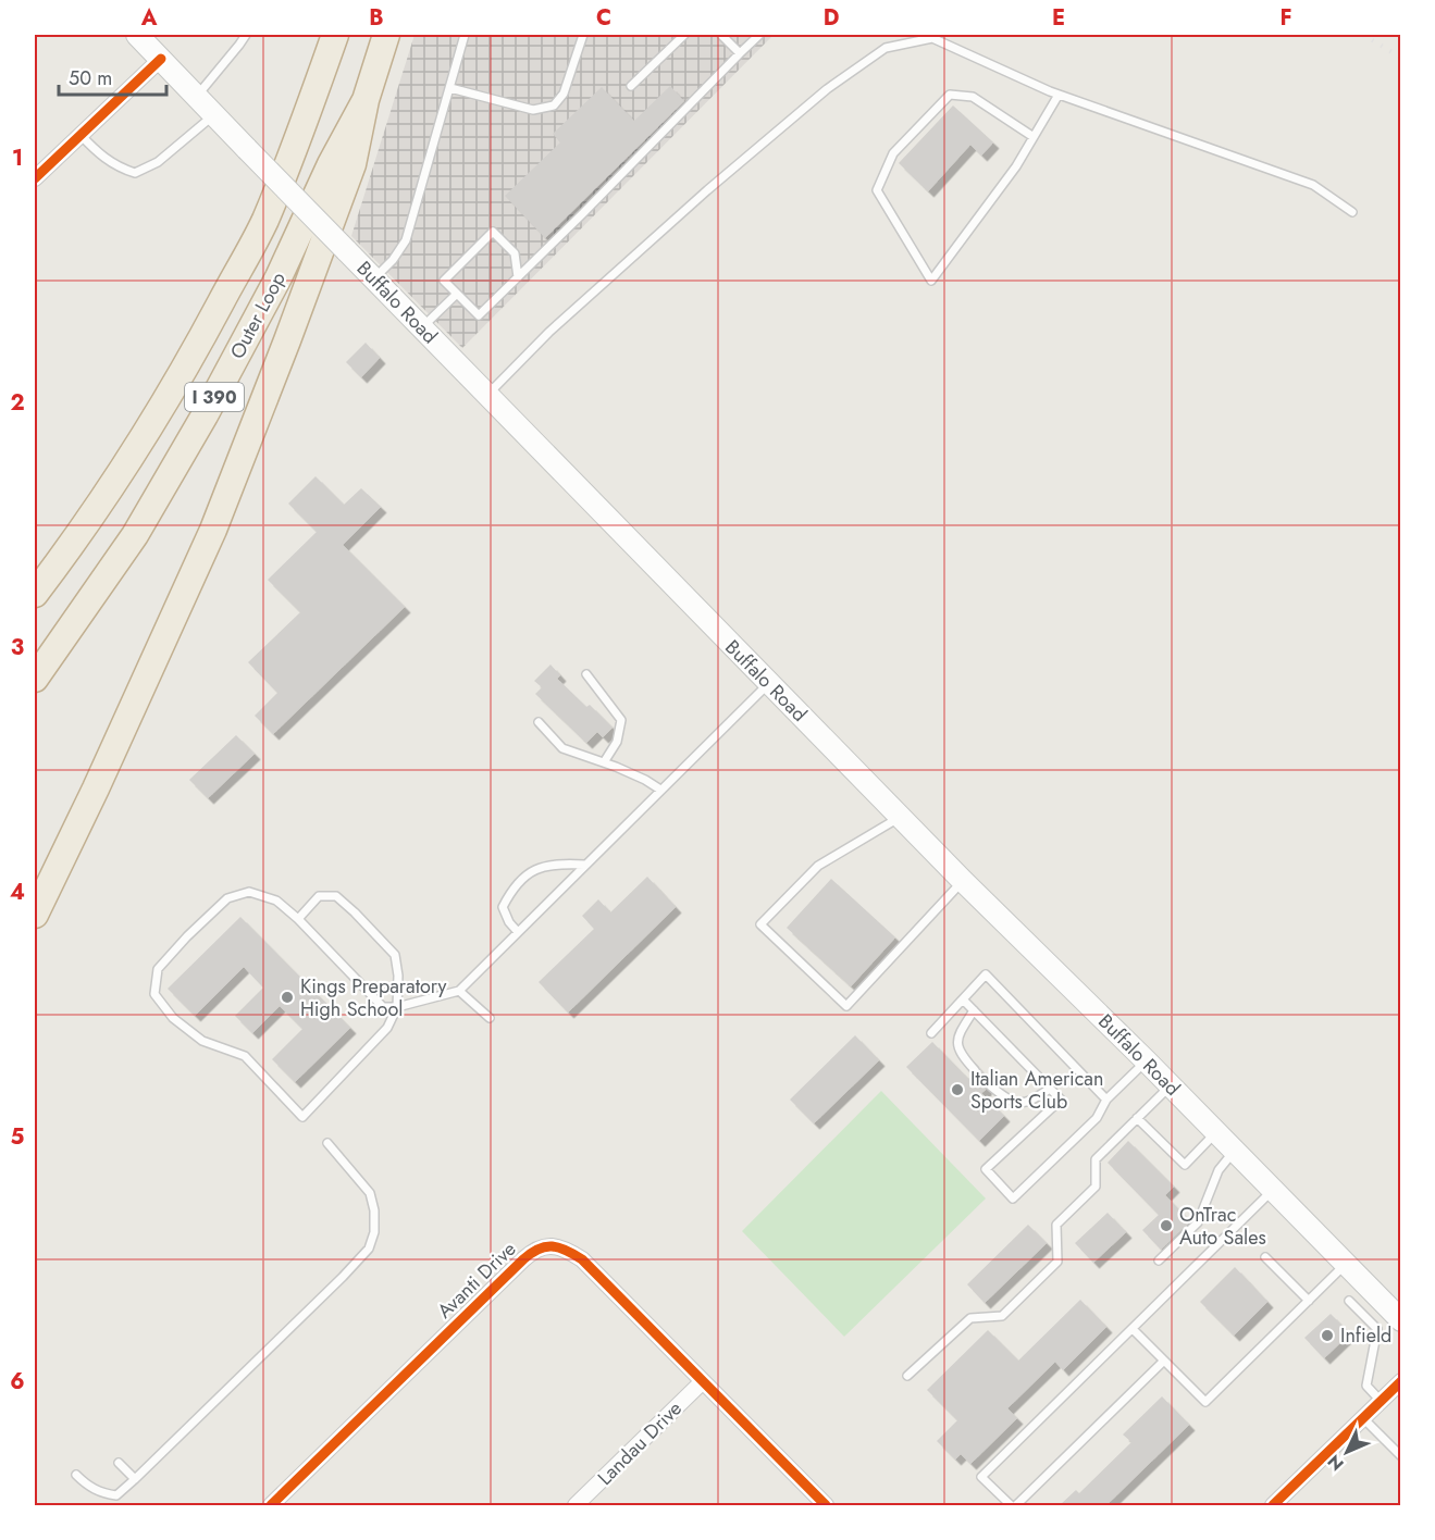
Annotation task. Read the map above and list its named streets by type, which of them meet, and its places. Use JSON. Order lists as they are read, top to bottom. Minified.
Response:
{"streets":{"highway":["Outer Loop","I 390"],"main road":["Buffalo Road"],"street":["Avanti Drive","Landau Drive"]},"crossings":[["Avanti Drive","Landau Drive"]],"places":["Kings Preparatory High School","Italian American Sports Club","OnTrac Auto Sales","Infield"],"scale_bar":"50 m","north":"bottom left","grid":{"columns":["A","B","C","D","E","F"],"rows":["1","2","3","4","5","6"]}}
